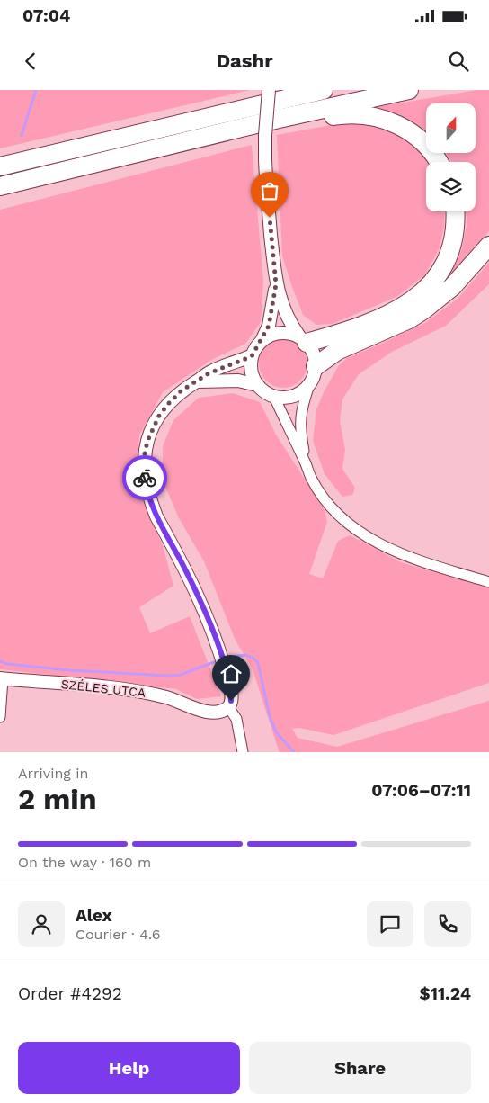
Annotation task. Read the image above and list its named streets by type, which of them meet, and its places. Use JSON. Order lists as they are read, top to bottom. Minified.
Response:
{"streets":{"street":["SZÉLES UTCA"]},"north":"top","page":{"status":"07:04","header":"Dashr","heading":["2 min","Arriving in","07:06–07:11"],"panel":["Alex","Courier · 4.6","Order #4292","$11.24"],"bar":"On the way · 160 m","buttons":["Help","Share"]}}
